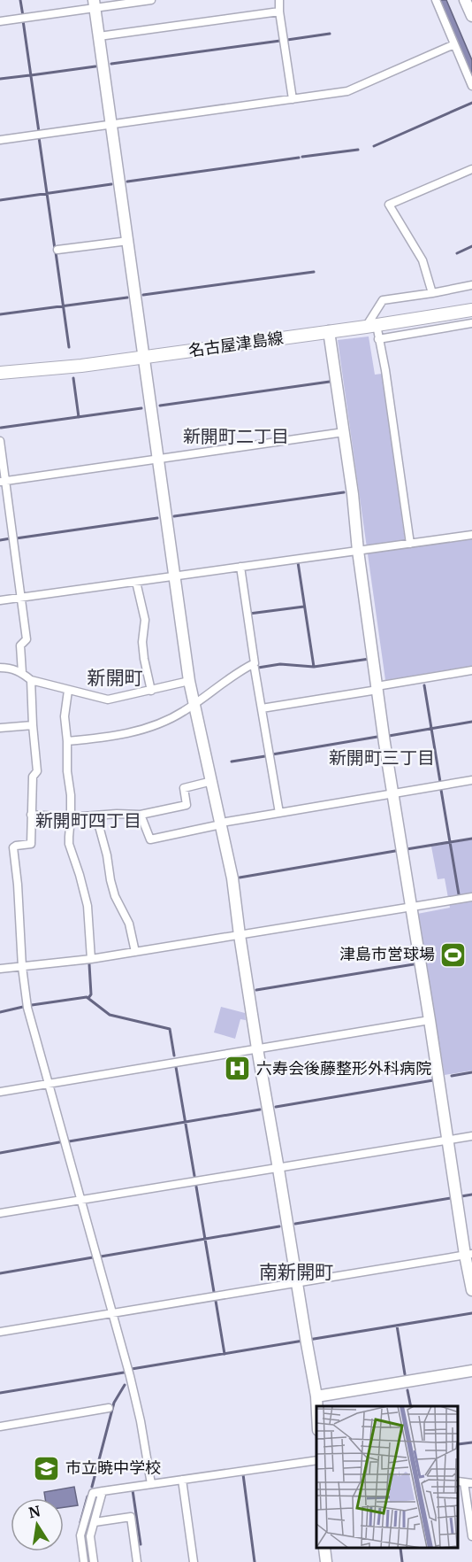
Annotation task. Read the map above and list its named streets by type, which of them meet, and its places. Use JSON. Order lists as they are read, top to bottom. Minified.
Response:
{"streets":{"main road":["名古屋津島線"]},"districts":["新開町二丁目","新開町","新開町三丁目","新開町四丁目","南新開町"],"places":{"sports":["津島市営球場"],"hospital":["六寿会後藤整形外科病院"],"school or university":["市立暁中学校"]},"north":"top"}
